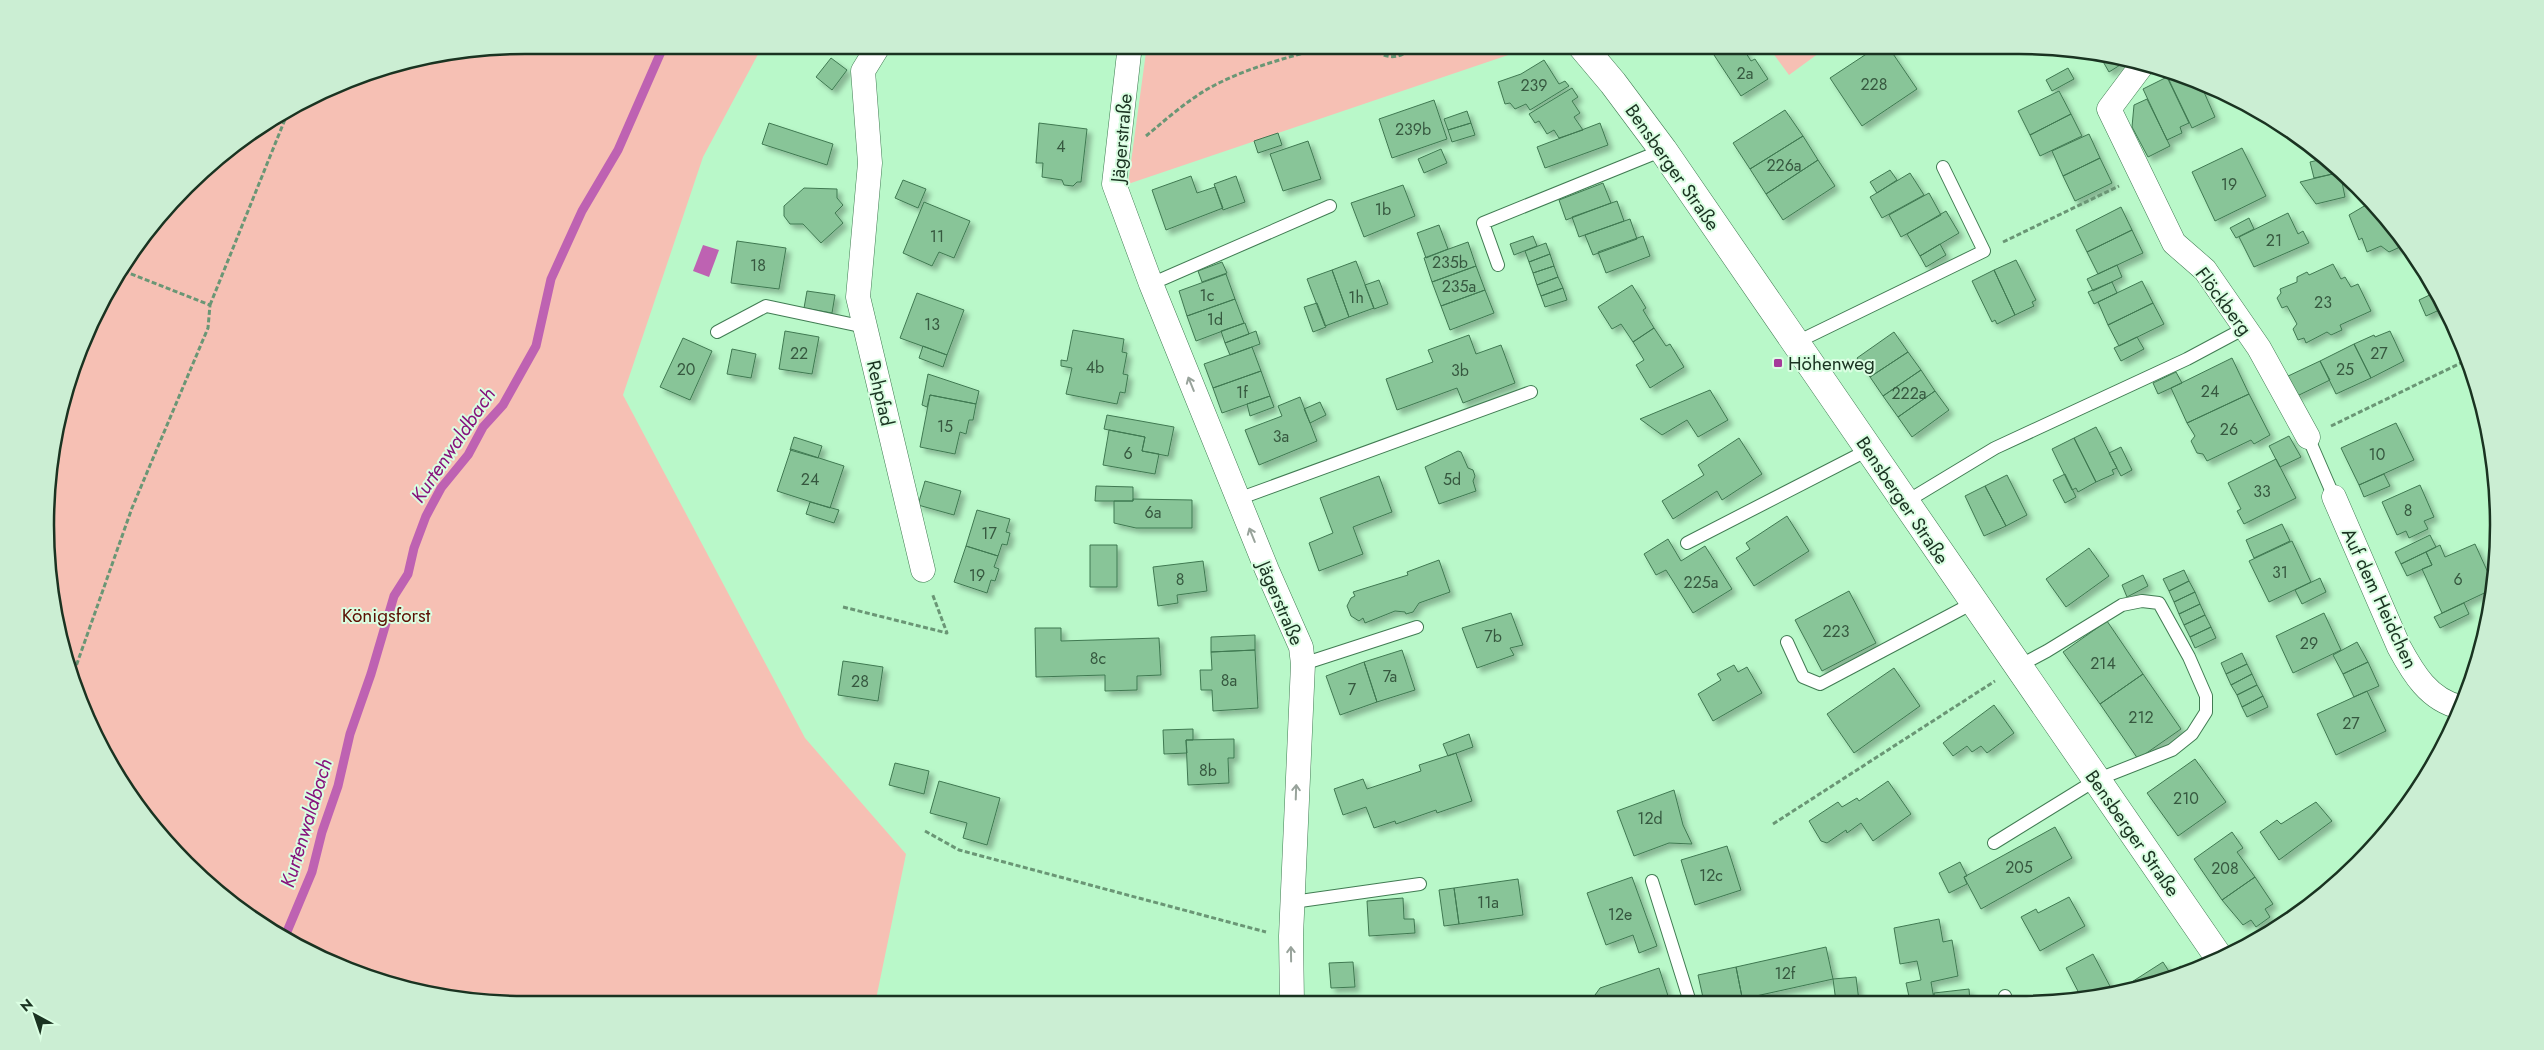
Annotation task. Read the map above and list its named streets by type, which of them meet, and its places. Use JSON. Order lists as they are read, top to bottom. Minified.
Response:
{"streets":{"main road":["Bensberger Straße"],"street":["Jägerstraße","Flöckberg","Rehpfad","Auf dem Heidchen"]},"one_way":["Jägerstraße"],"water":["Kurtenwaldbach"],"parks":["Königsforst"],"places":{"transit":["Höhenweg"]},"house_numbers":["2a","228","239","239b","4","226a","19","1b","11","21","235b","18","235a","1c","1h","23","1d","13","22","27","4b","20","25","3b","24","1f","222a","15","26","3a","6","10","24","5d","33","8","6a","17","31","19","8","6","225a","223","7b","29","8c","214","7a","8a","28","7","212","27","8b","210","12d","205","208","12c","11a","12e","12f"],"north":"top left"}
